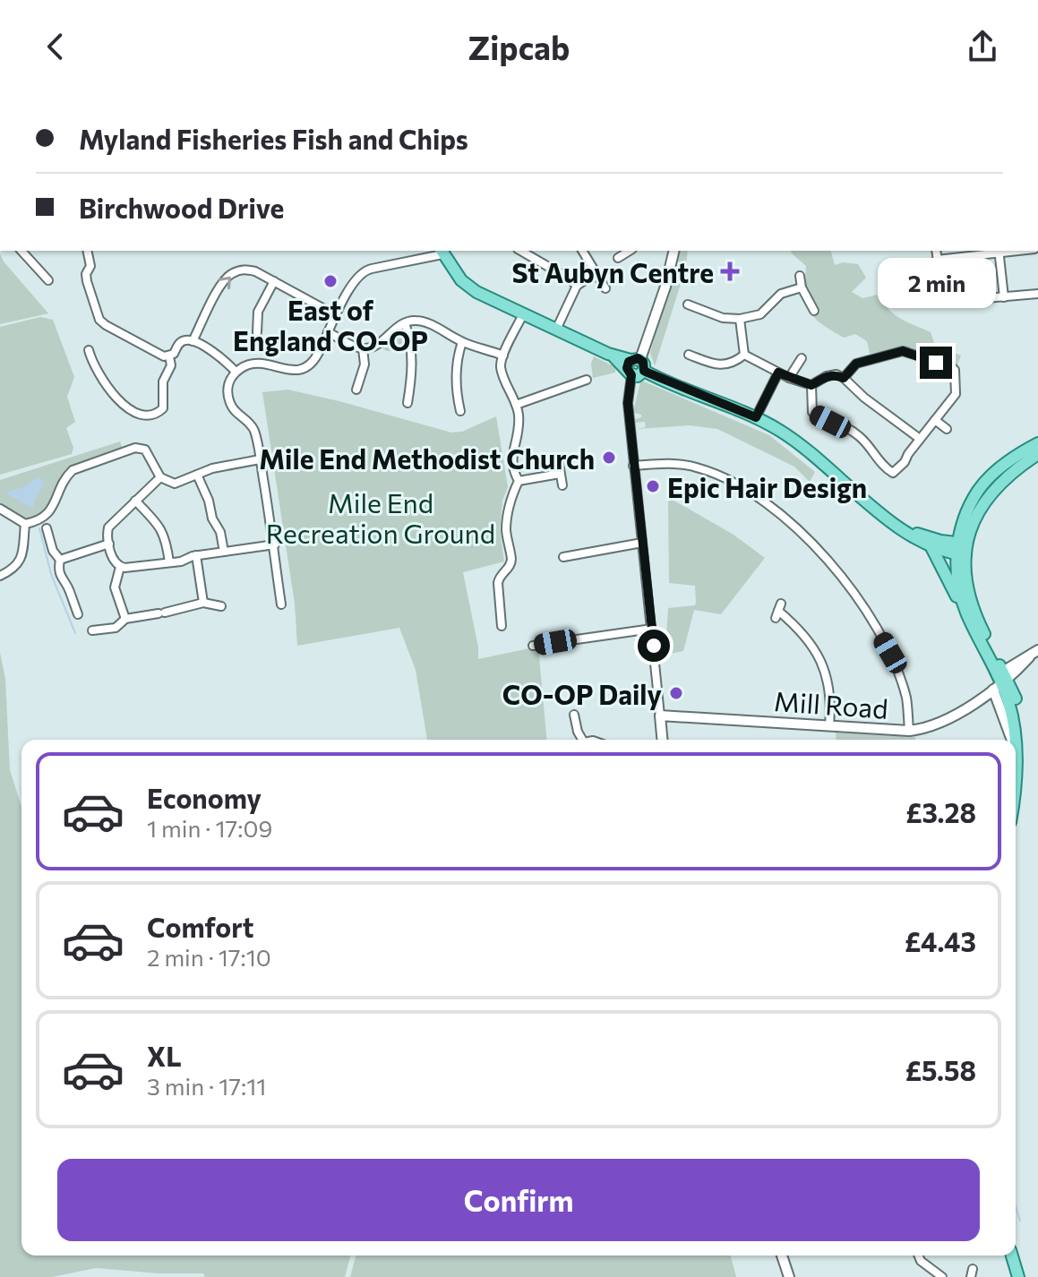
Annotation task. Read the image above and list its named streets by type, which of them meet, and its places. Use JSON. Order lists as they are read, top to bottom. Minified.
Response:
{"streets":{"street":["Mill Road"]},"parks":["Mile End Recreation Ground"],"places":{"health":["St Aubyn Centre"],"other":["East of England CO-OP","Mile End Methodist Church","Epic Hair Design","CO-OP Daily"]},"page":{"header":"Zipcab","banner":["Myland Fisheries Fish and Chips","Birchwood Drive"],"bubble":"2 min","list":[{"name":"Economy","note":"1 min · 17:09","value":"£3.28"},{"name":"Comfort","note":"2 min · 17:10","value":"£4.43"},{"name":"XL","note":"3 min · 17:11","value":"£5.58"}],"buttons":"Confirm"}}
